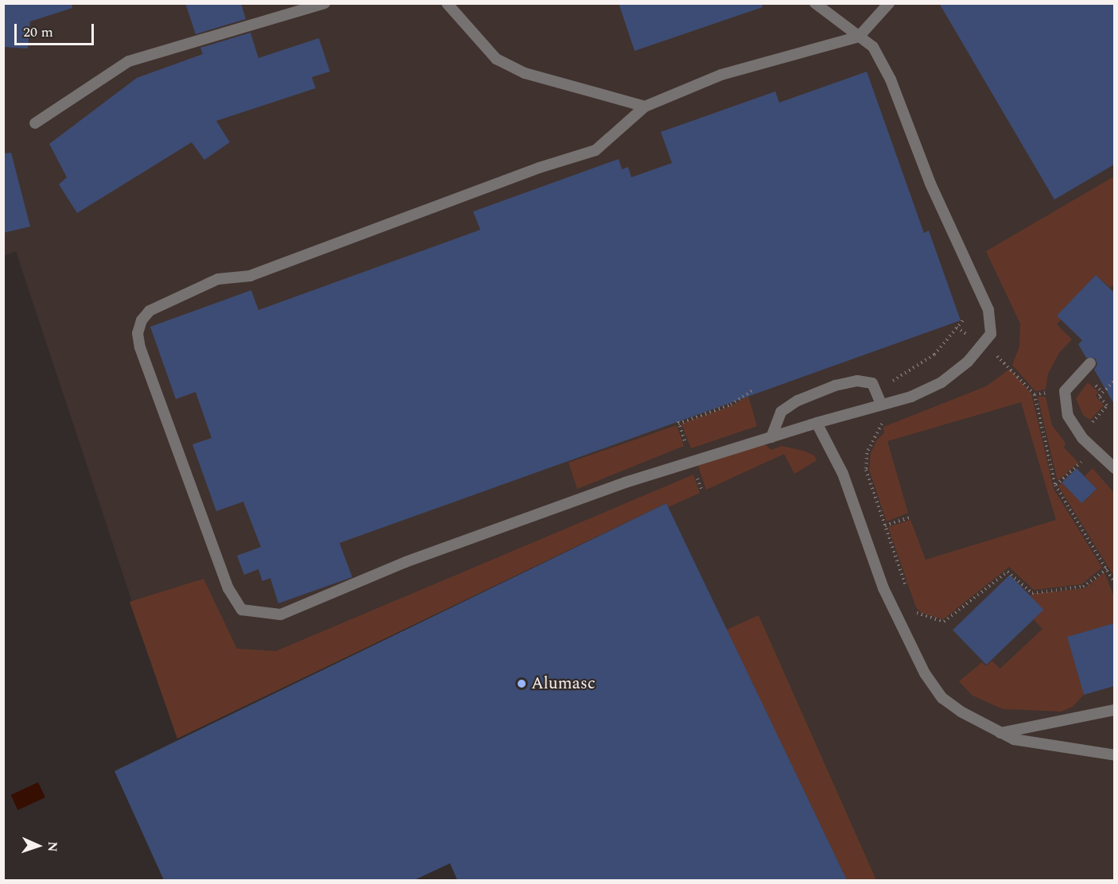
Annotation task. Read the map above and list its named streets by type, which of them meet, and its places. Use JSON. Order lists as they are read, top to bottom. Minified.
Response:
{"places":["Alumasc"],"scale_bar":"20 m","north":"right"}
